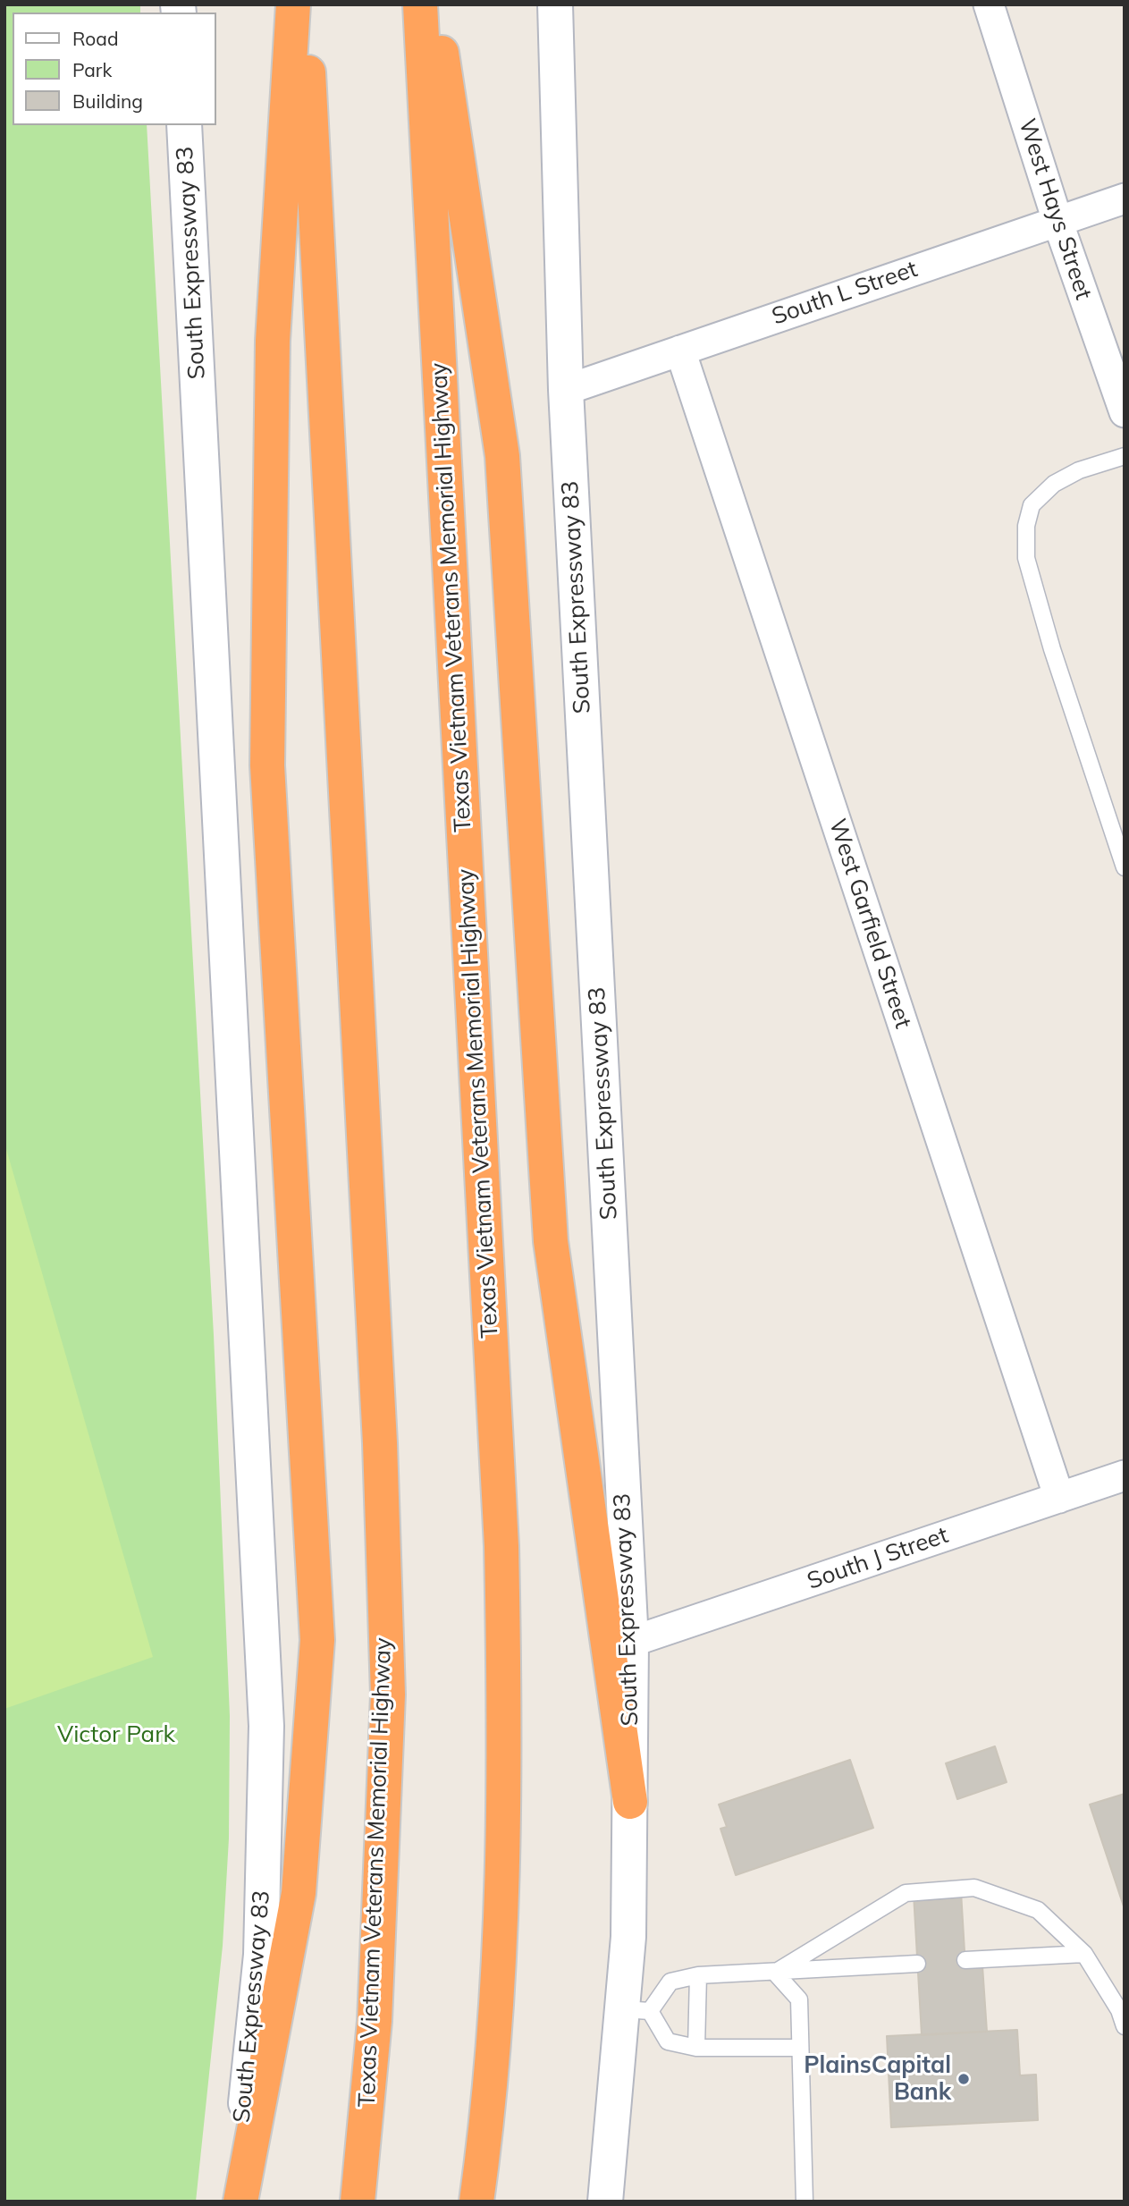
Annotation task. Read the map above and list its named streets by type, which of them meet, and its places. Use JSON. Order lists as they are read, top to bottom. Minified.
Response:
{"streets":{"highway":["Texas Vietnam Veterans Memorial Highway"],"main road":["South Expressway 83"],"street":["West Hays Street","South L Street","West Garfield Street","South J Street"]},"crossings":[["West Hays Street","South L Street"],["South Expressway 83","South L Street"],["South Expressway 83","South J Street"],["South L Street","West Garfield Street"],["West Garfield Street","South J Street"]],"parks":["Victor Park"],"places":["PlainsCapital Bank"],"legend":["Road","Park","Building"]}
